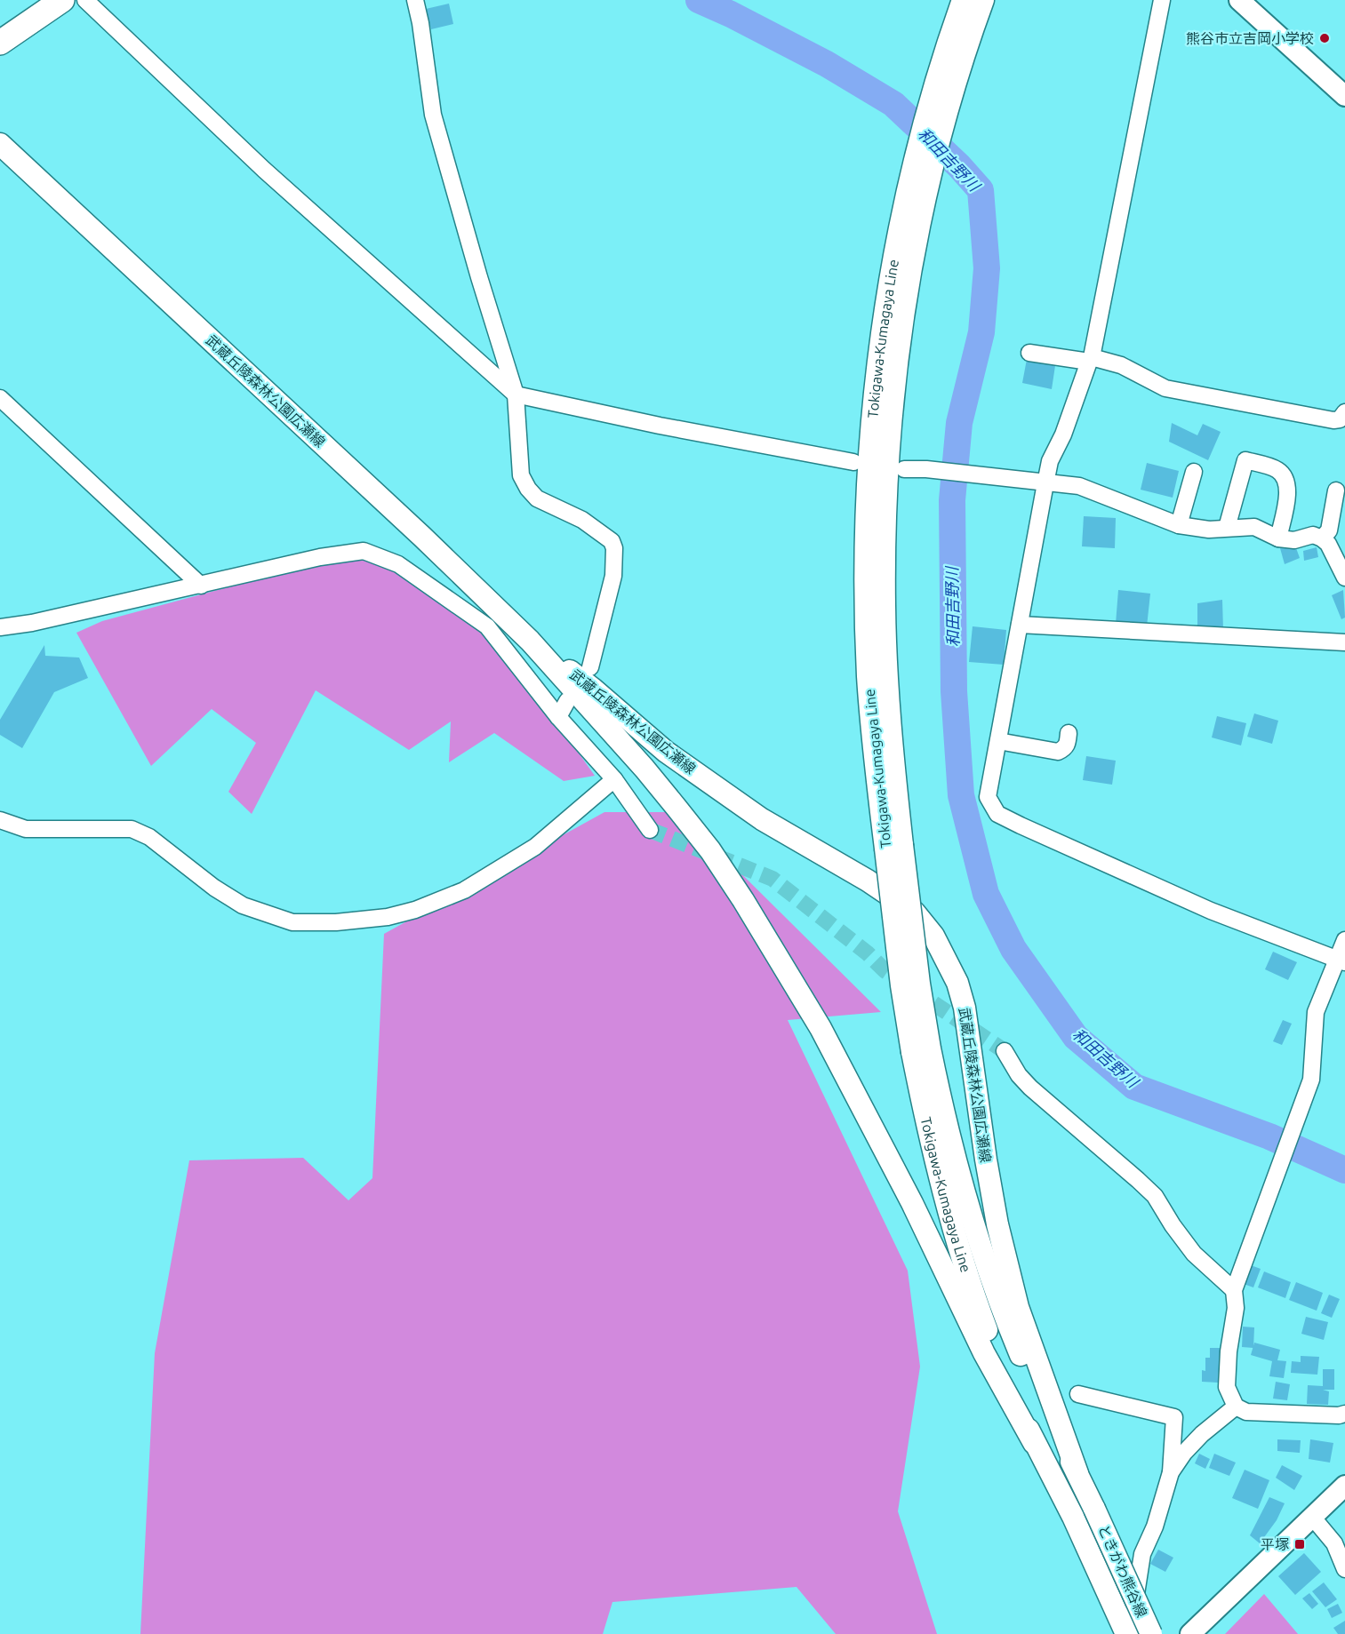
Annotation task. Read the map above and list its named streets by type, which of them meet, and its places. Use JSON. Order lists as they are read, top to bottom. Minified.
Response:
{"streets":{"main road":["Tokigawa-Kumagaya Line","武蔵丘陵森林公園広瀬線","ときがわ熊谷線"]},"crossings":[["Tokigawa-Kumagaya Line","武蔵丘陵森林公園広瀬線"],["Tokigawa-Kumagaya Line","ときがわ熊谷線"]],"water":["和田吉野川"],"places":{"other":["熊谷市立吉岡小学校"],"transit":["平塚"]}}
